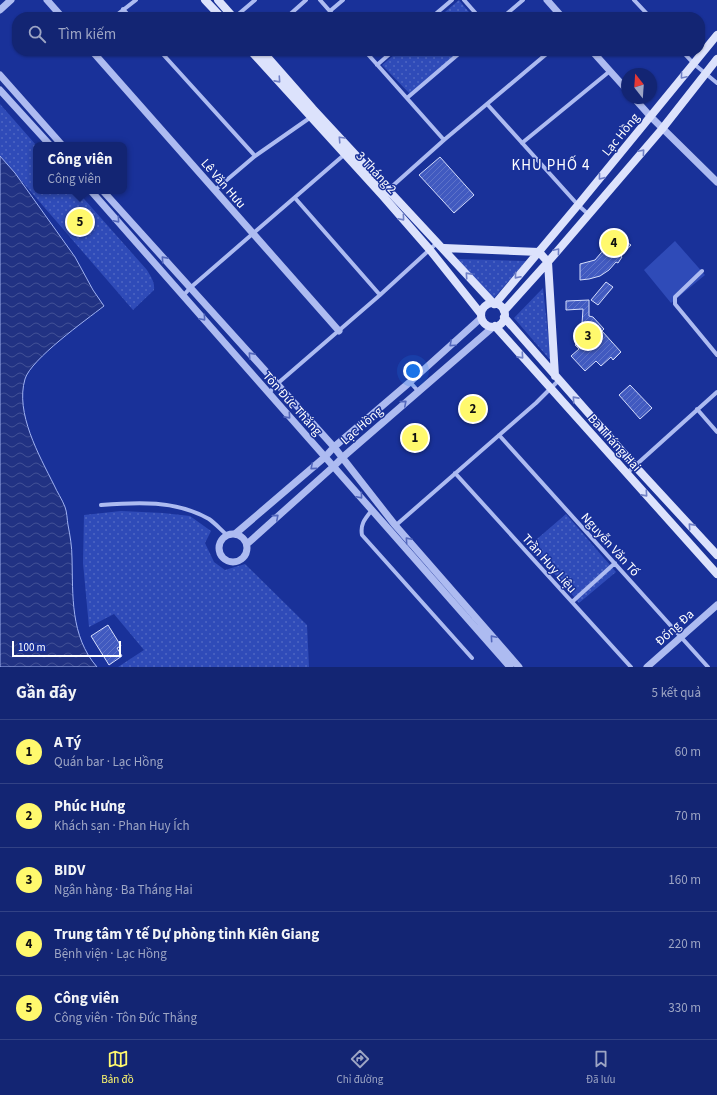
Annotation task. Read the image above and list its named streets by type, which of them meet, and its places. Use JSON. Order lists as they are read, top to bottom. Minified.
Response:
{"streets":{"main road":["Lạc Hồng","3 Tháng 2","Ba Tháng Hai"],"street":["Lê Văn Hưu","Tôn Đức Thắng","Nguyễn Văn Tố","Trần Huy Liệu","Đống Đa"]},"crossings":[["Lạc Hồng","3 Tháng 2"],["Lạc Hồng","Tôn Đức Thắng"],["Lạc Hồng","Ba Tháng Hai"],["3 Tháng 2","Ba Tháng Hai"],["Nguyễn Văn Tố","Đống Đa"]],"districts":["KHU PHỐ 4"],"scale_bar":"100 m","north":"top","page":{"search":"Tìm kiếm","popup":["Công viên","Công viên"],"pins":["5","4","3","2","1"],"scale":"100 m","heading":["Gần đây","5 kết quả"],"list":[{"mark":"1","name":"A Tý","note":"Quán bar · Lạc Hồng","value":"60 m"},{"mark":"2","name":"Phúc Hưng","note":"Khách sạn · Phan Huy Ích","value":"70 m"},{"mark":"3","name":"BIDV","note":"Ngân hàng · Ba Tháng Hai","value":"160 m"},{"mark":"4","name":"Trung tâm Y tế Dự phòng tỉnh Kiên Giang","note":"Bệnh viện · Lạc Hồng","value":"220 m"},{"mark":"5","name":"Công viên","note":"Công viên · Tôn Đức Thắng","value":"330 m"}],"nav":["Bản đồ","Chỉ đường","Đã lưu"]}}
